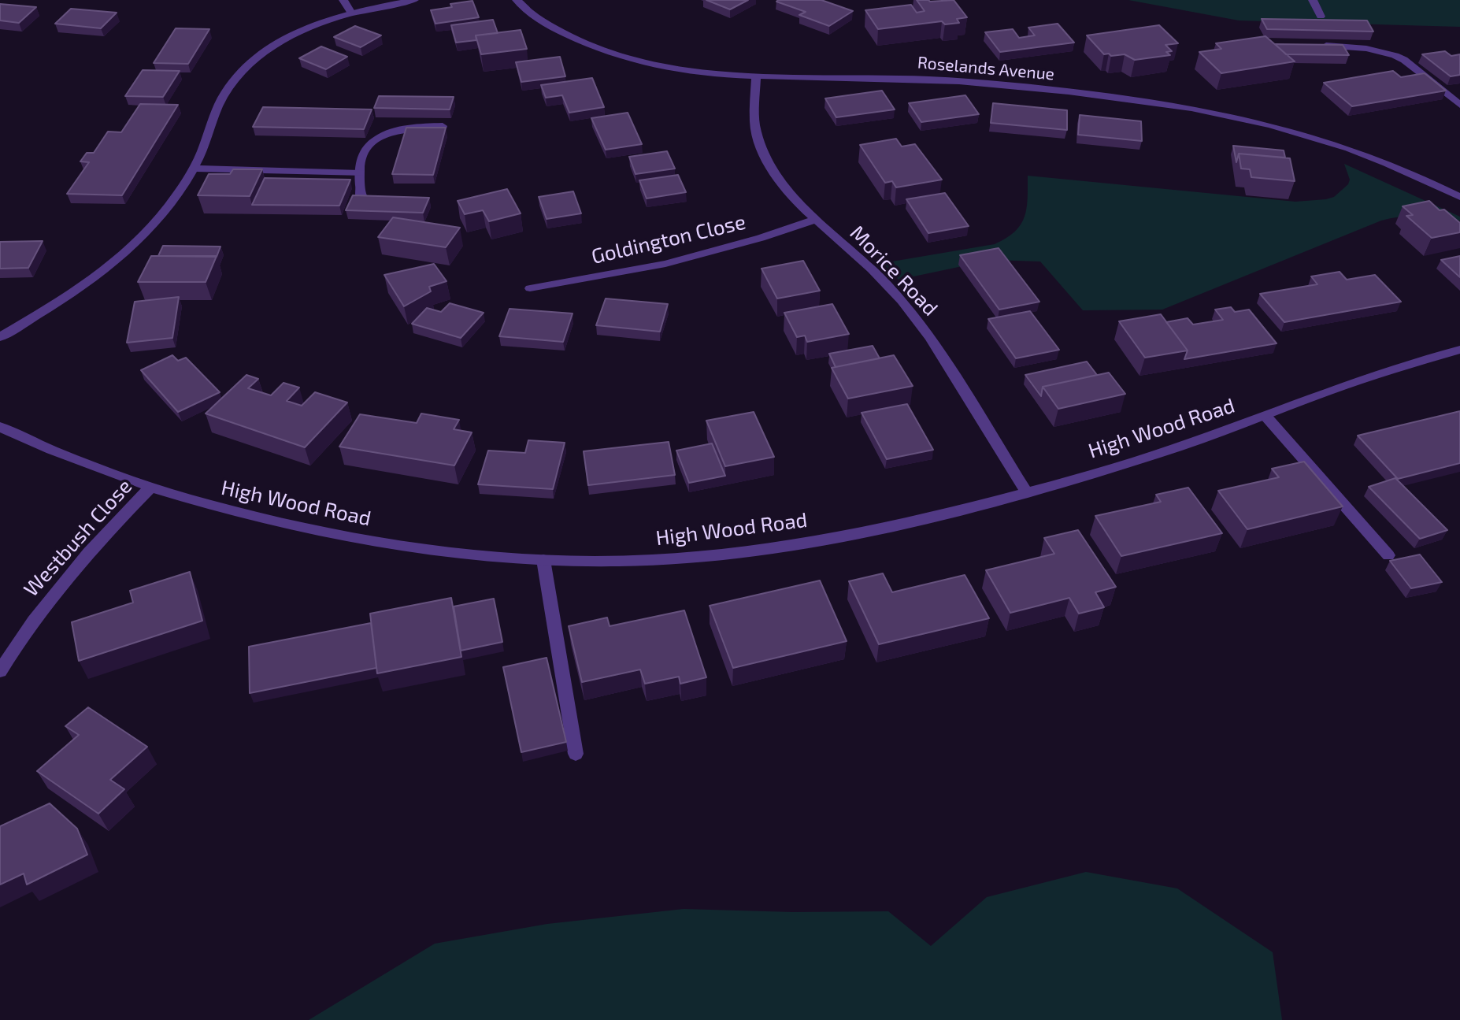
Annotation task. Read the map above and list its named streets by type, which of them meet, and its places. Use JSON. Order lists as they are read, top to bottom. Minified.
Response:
{"streets":{"street":["Roselands Avenue","Goldington Close","Morice Road","High Wood Road","Westbush Close"]},"crossings":[["Roselands Avenue","Morice Road"],["Goldington Close","Morice Road"],["Morice Road","High Wood Road"],["High Wood Road","Westbush Close"]]}
